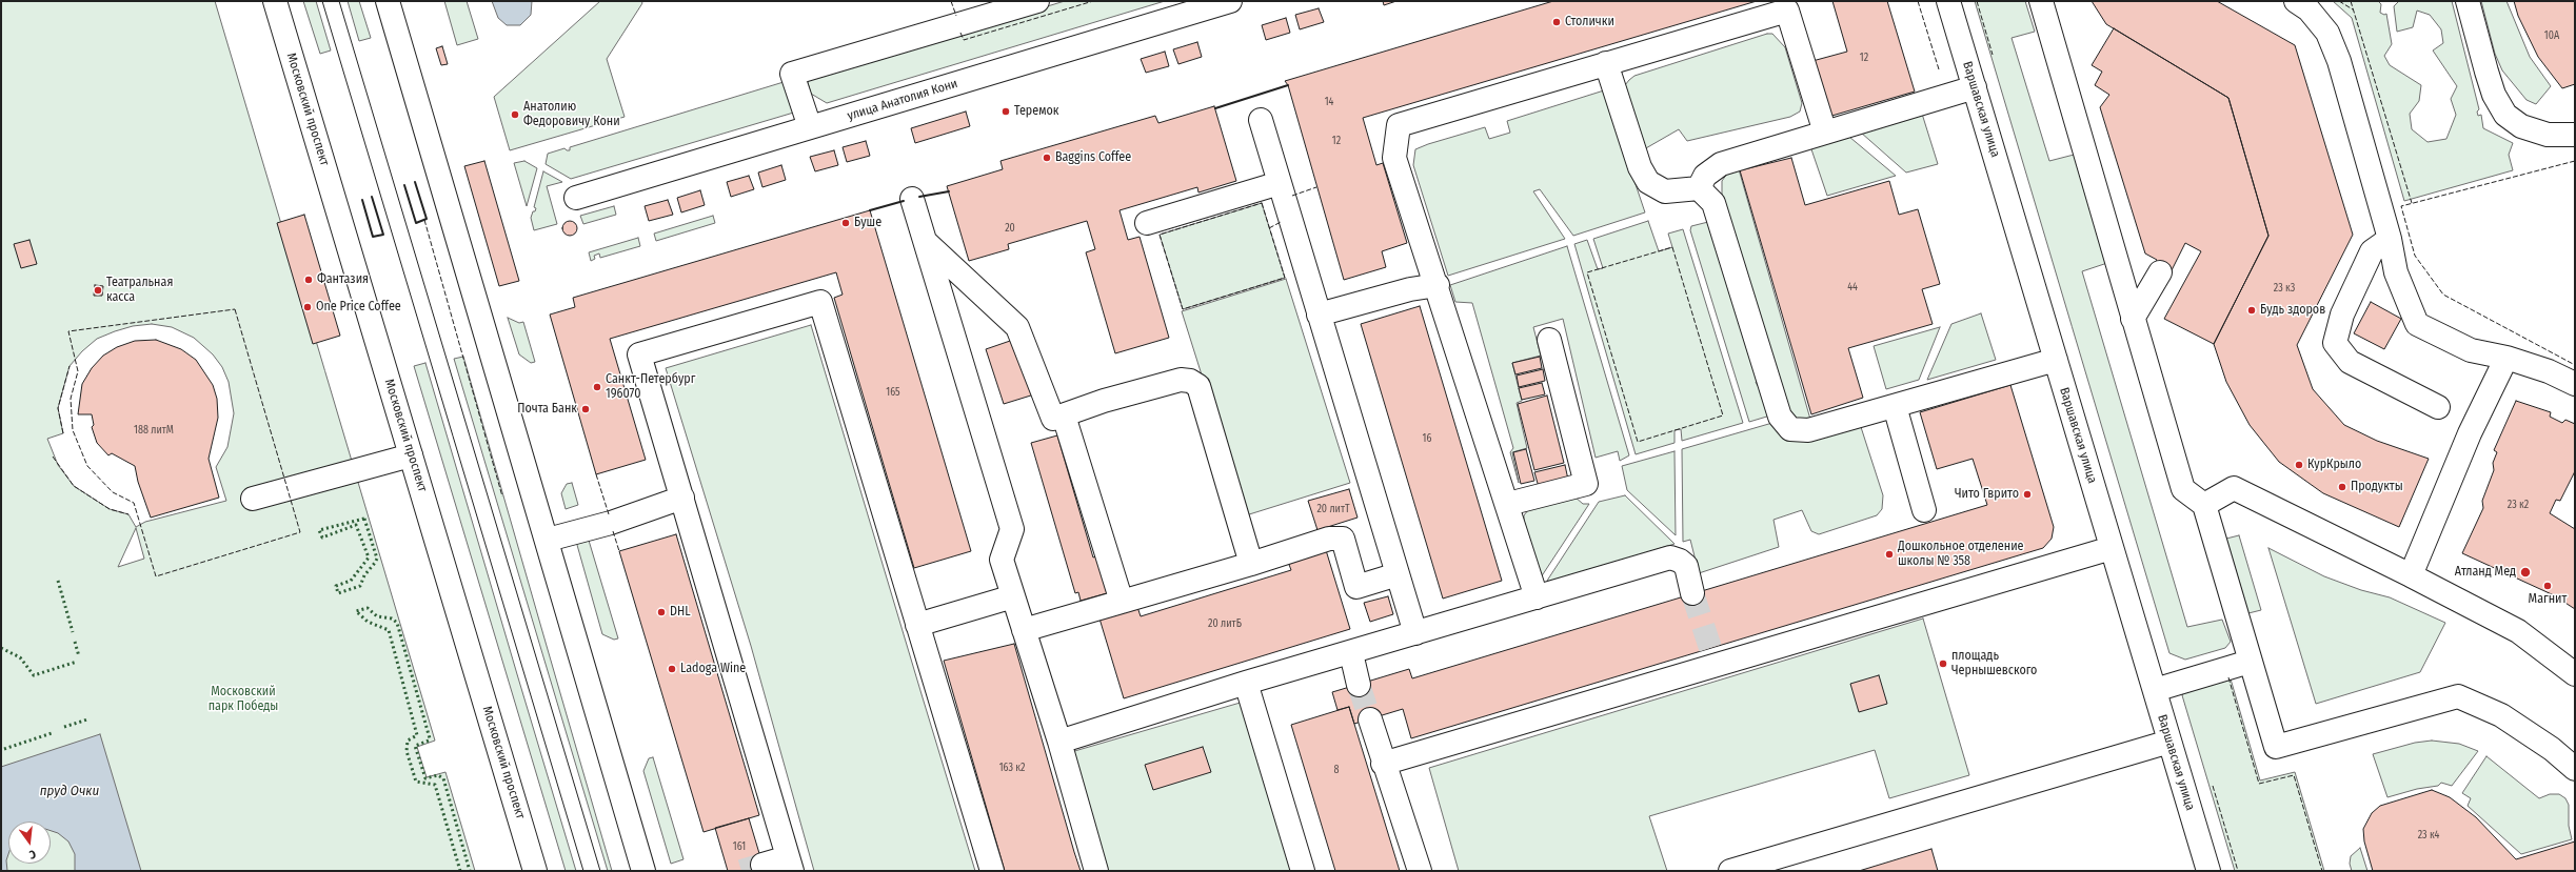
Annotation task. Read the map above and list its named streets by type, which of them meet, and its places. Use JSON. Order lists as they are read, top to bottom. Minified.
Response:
{"streets":{"street":["улица Анатолия Кони","Московский проспект","Варшавская улица"]},"water":["пруд Очки"],"parks":["Московский парк Победы"],"places":["Столички","Теремок","Анатолию Федоровичу Кони","Baggins Coffee","Буше","Фантазия","Театральная касса","One Price Coffee","Будь здоров","Санкт-Петербург 196070","Почта Банк","КурКрыло","Продукты","Чито Гврито","Дошкольное отделение школы № 358","Атланд Мед","Магнит","DHL","площадь Чернышевского","Ladoga Wine"],"house_numbers":["10А","12","14","12","20","44","23 к3","165","188 литМ","16","23 к2","20 литТ","20 литБ","163 к2","8","23 к4","161"],"north":"bottom"}
